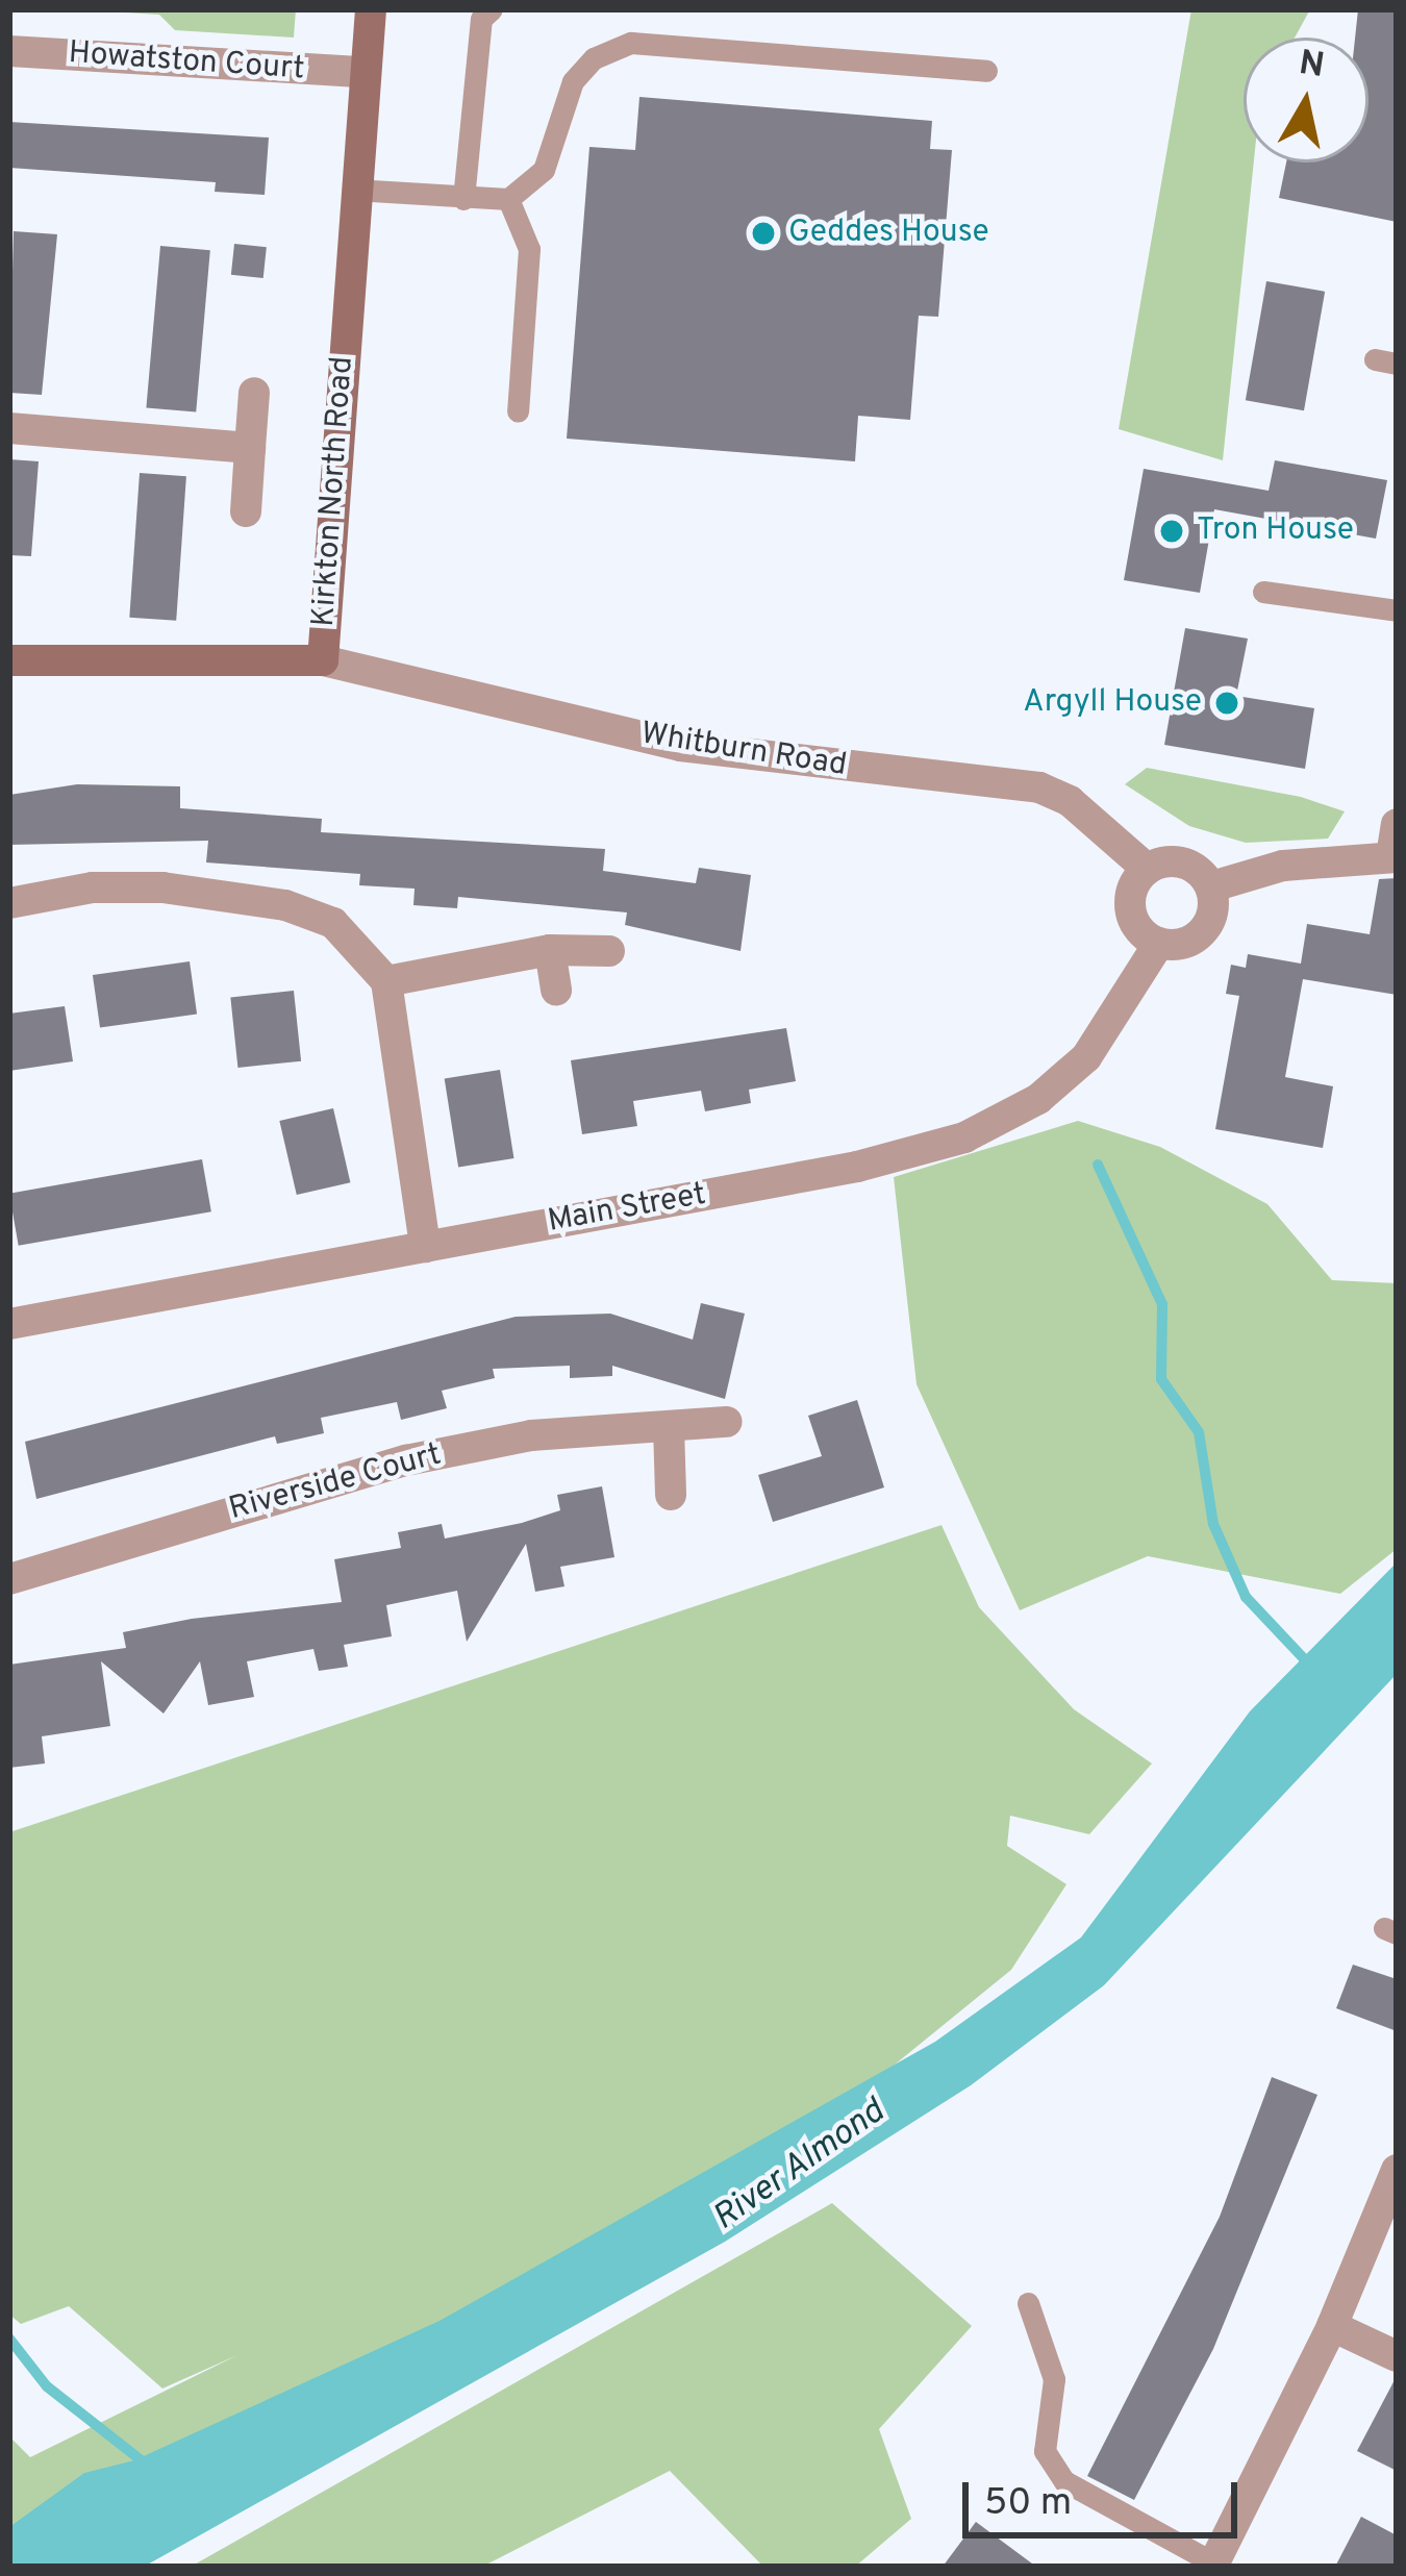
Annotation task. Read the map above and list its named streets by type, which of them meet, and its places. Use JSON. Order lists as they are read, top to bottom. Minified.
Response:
{"streets":{"main road":["Kirkton North Road"],"street":["Howatston Court","Whitburn Road","Main Street","Riverside Court"]},"crossings":[["Howatston Court","Kirkton North Road"],["Kirkton North Road","Whitburn Road"],["Whitburn Road","Main Street"]],"water":["River Almond"],"places":["Geddes House","Tron House","Argyll House"],"scale_bar":"50 m","north":"top"}
